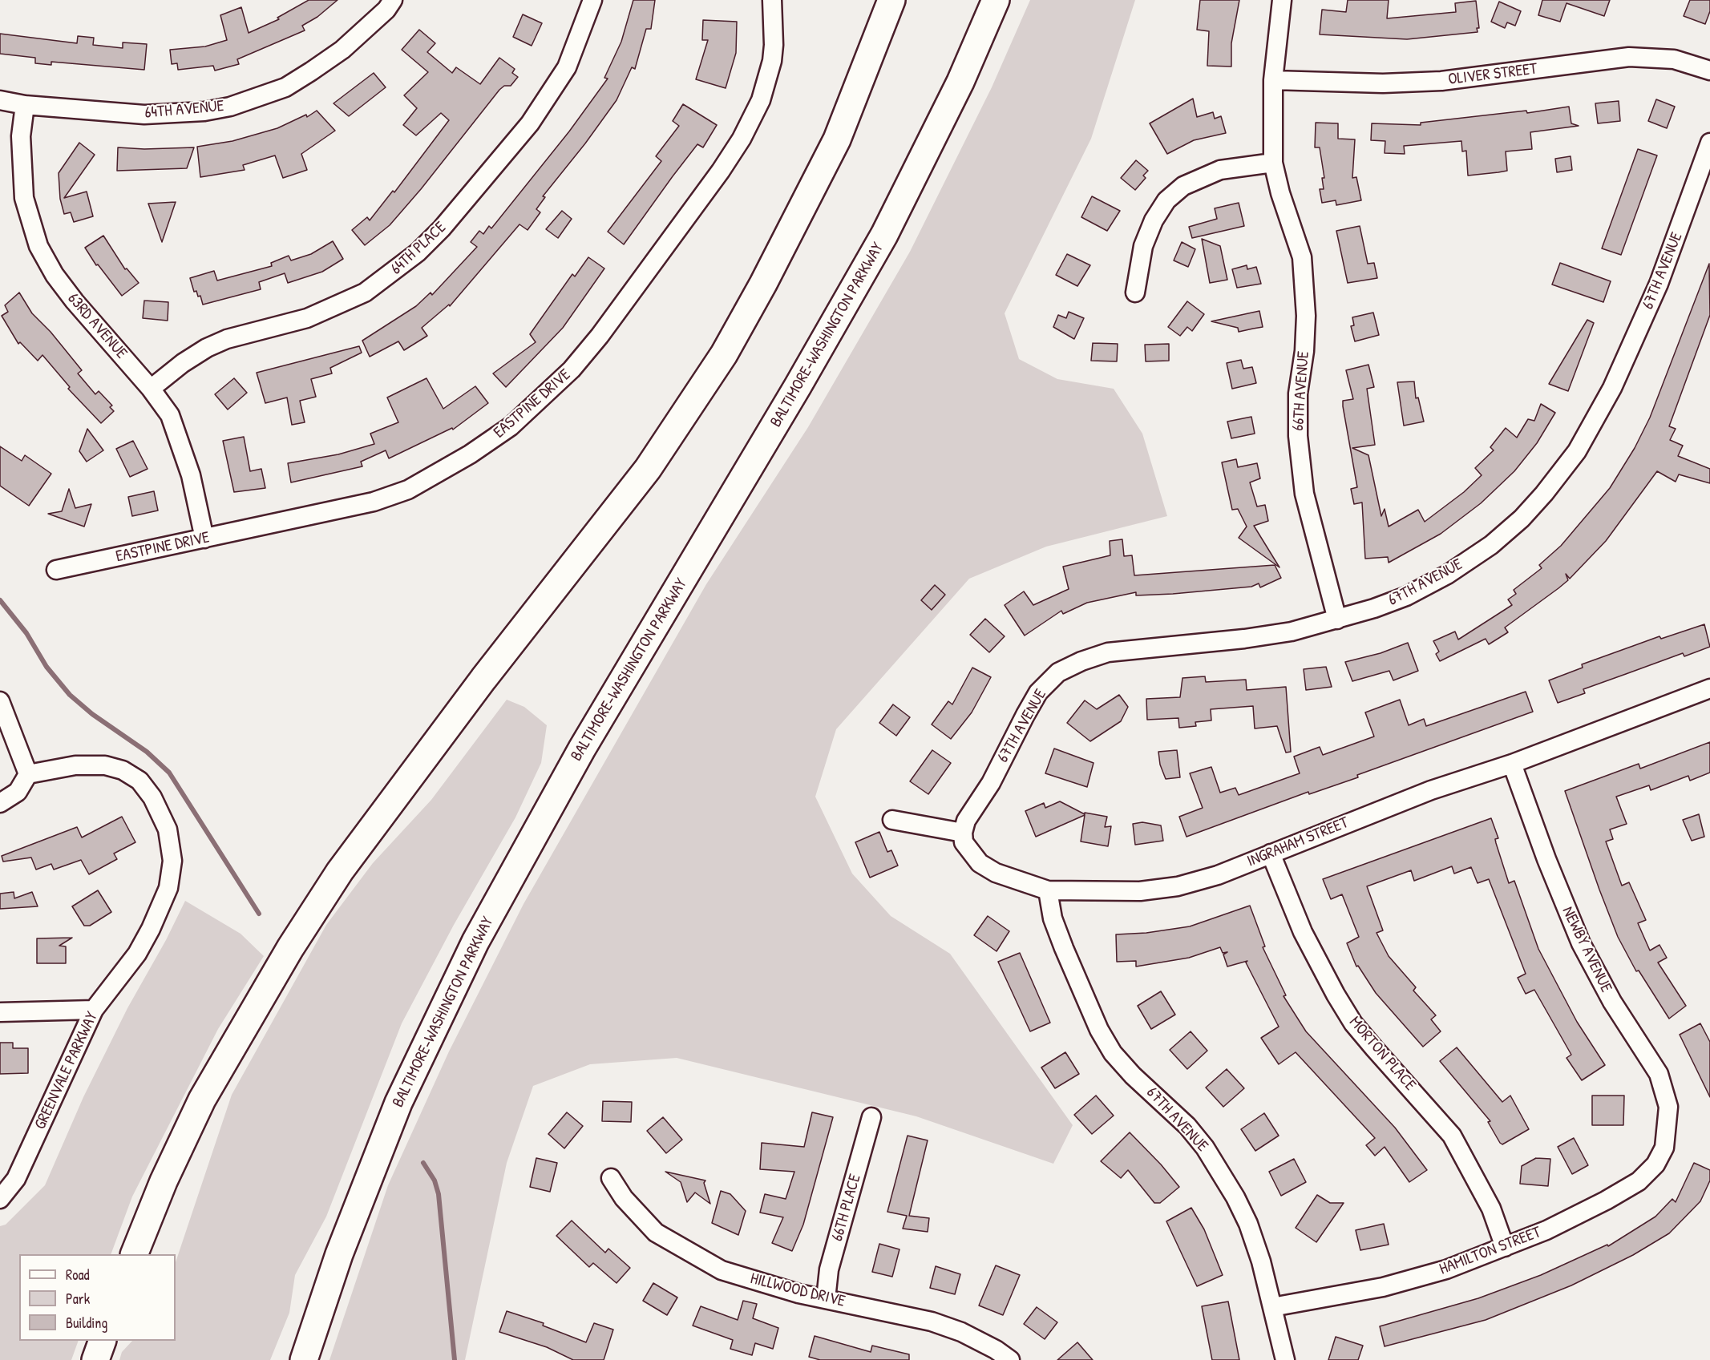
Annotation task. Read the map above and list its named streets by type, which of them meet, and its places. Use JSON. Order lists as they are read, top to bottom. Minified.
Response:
{"streets":{"highway":["BALTIMORE-WASHINGTON PARKWAY"],"street":["OLIVER STREET","64TH AVENUE","64TH PLACE","67TH AVENUE","63RD AVENUE","66TH AVENUE","EASTPINE DRIVE","INGRAHAM STREET","NEWBY AVENUE","MORTON PLACE","GREENVALE PARKWAY","66TH PLACE","HAMILTON STREET","HILLWOOD DRIVE"]},"crossings":[["OLIVER STREET","66TH AVENUE"],["64TH AVENUE","63RD AVENUE"],["64TH PLACE","63RD AVENUE"],["67TH AVENUE","66TH AVENUE"],["67TH AVENUE","INGRAHAM STREET"],["67TH AVENUE","HAMILTON STREET"],["63RD AVENUE","EASTPINE DRIVE"],["INGRAHAM STREET","NEWBY AVENUE"],["INGRAHAM STREET","MORTON PLACE"],["NEWBY AVENUE","HAMILTON STREET"],["MORTON PLACE","HAMILTON STREET"],["66TH PLACE","HILLWOOD DRIVE"]],"legend":["Road","Park","Building"]}
